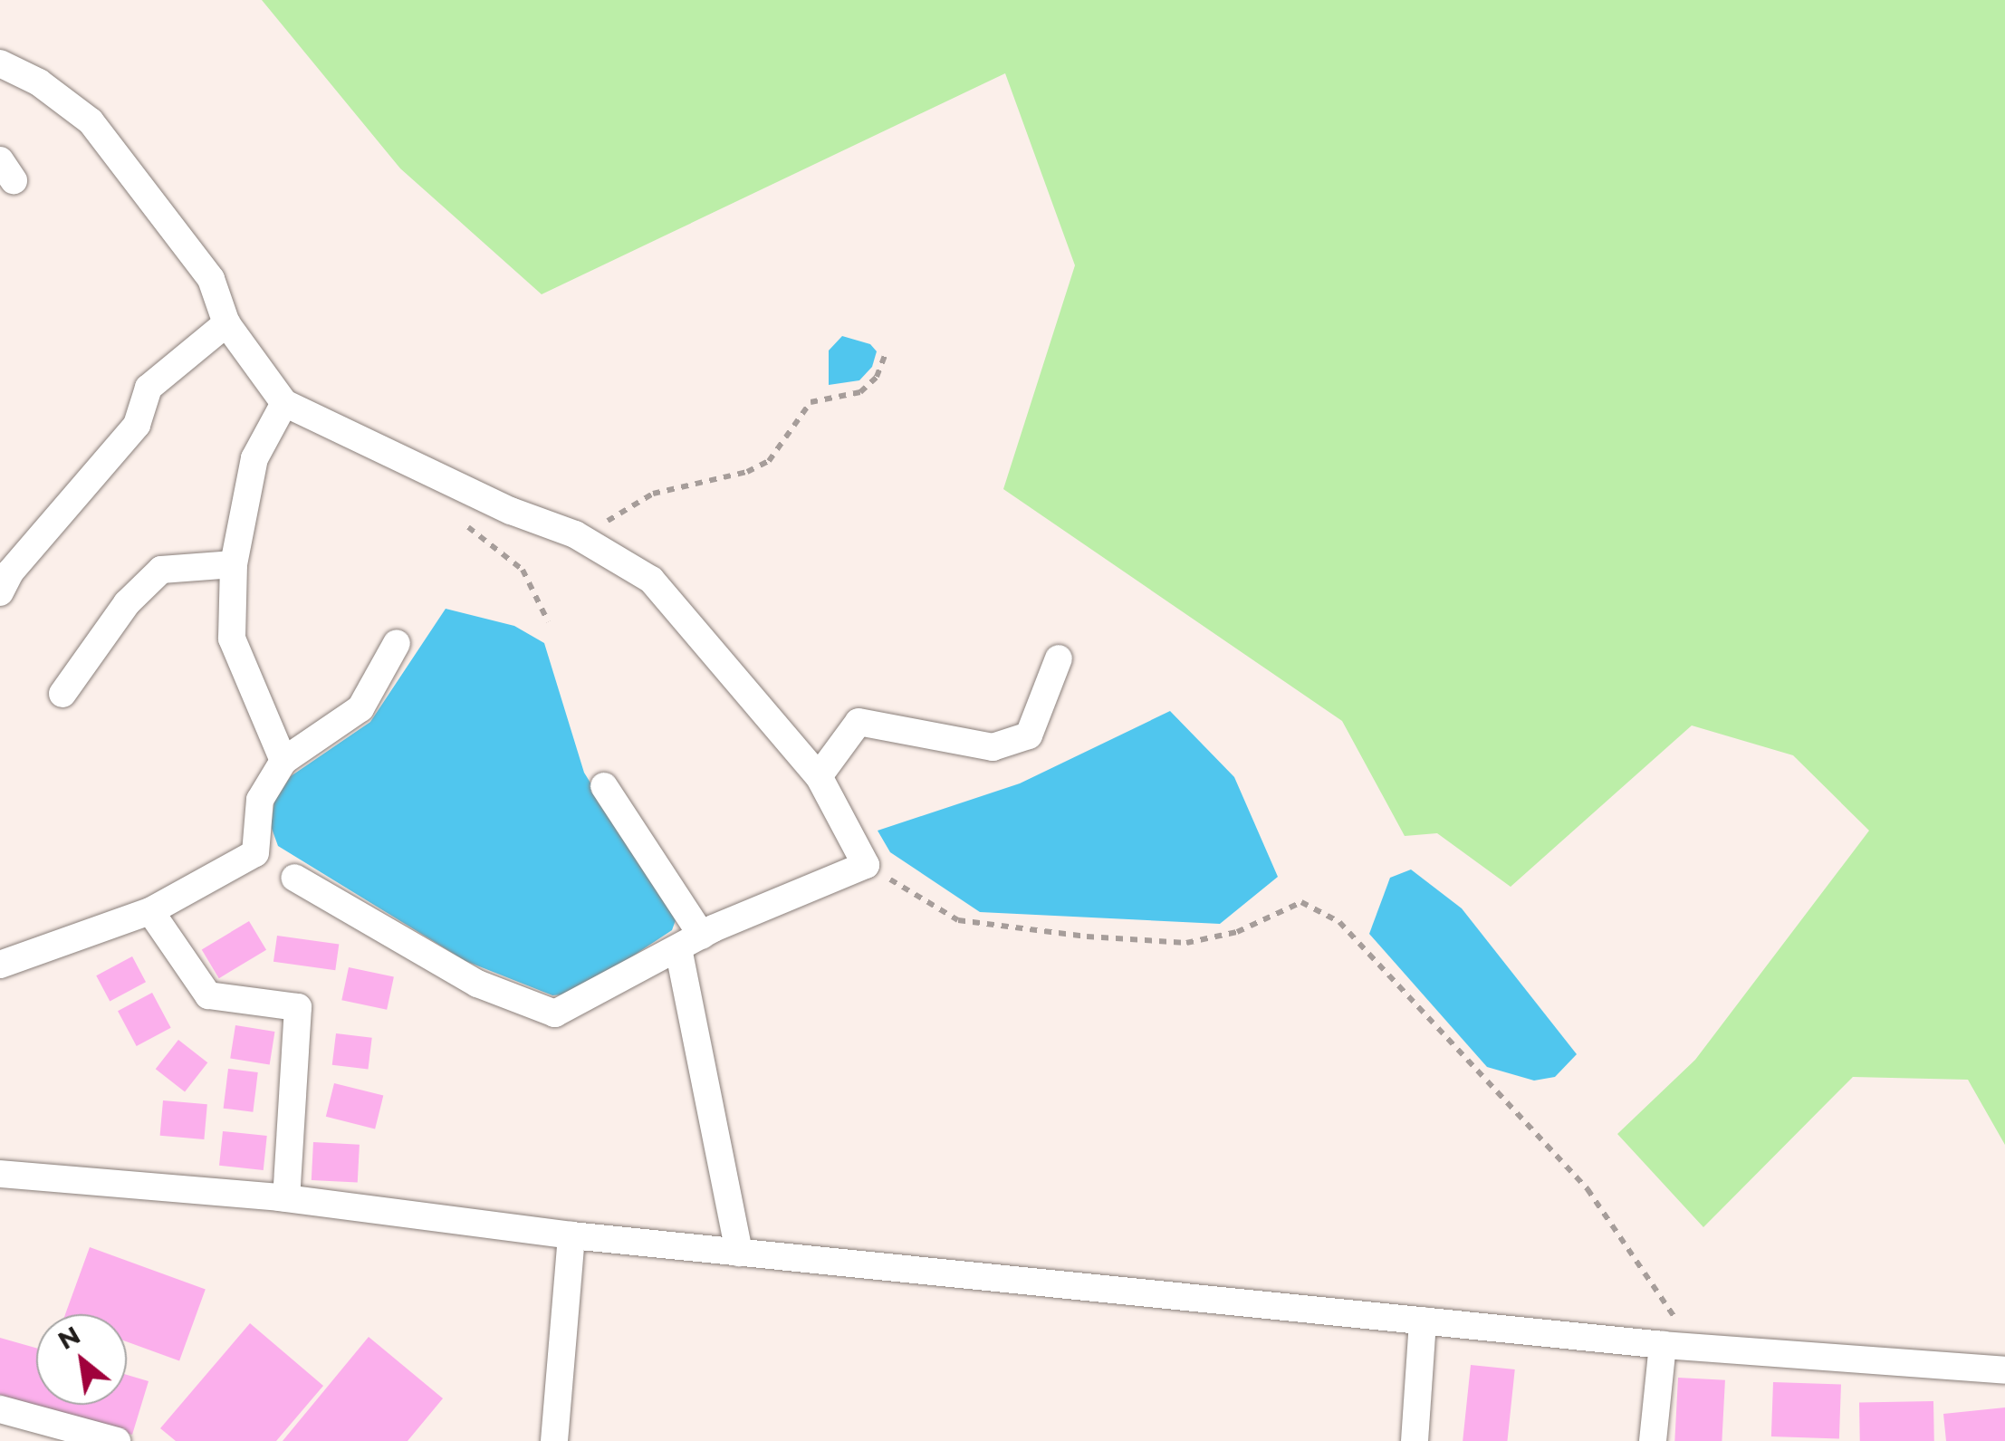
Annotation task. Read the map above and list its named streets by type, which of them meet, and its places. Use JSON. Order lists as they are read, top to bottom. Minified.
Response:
{"north":"top left"}
